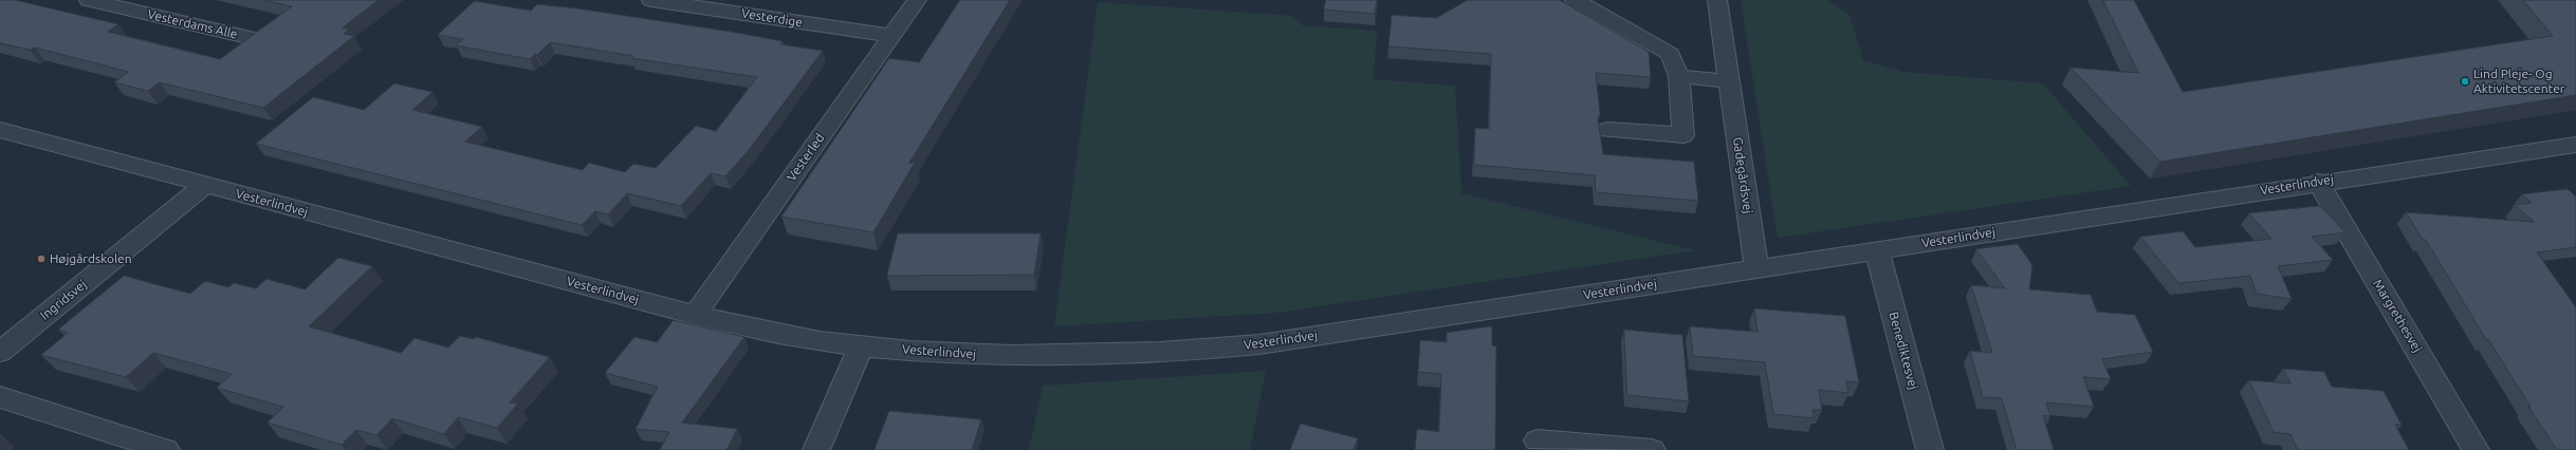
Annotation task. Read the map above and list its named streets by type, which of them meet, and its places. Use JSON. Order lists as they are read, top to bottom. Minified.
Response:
{"streets":{"street":["Vesterdige","Vesterdams Alle","Vesterled","Gadegårdsvej","Vesterlindvej","Ingridsvej","Margrethesvej","Benediktesvej"]},"crossings":[["Vesterdige","Vesterled"],["Vesterled","Vesterlindvej"],["Gadegårdsvej","Vesterlindvej"],["Vesterlindvej","Ingridsvej"],["Vesterlindvej","Margrethesvej"],["Vesterlindvej","Benediktesvej"]],"places":["Lind Pleje- Og Aktivitetscenter","Højgårdskolen"]}
